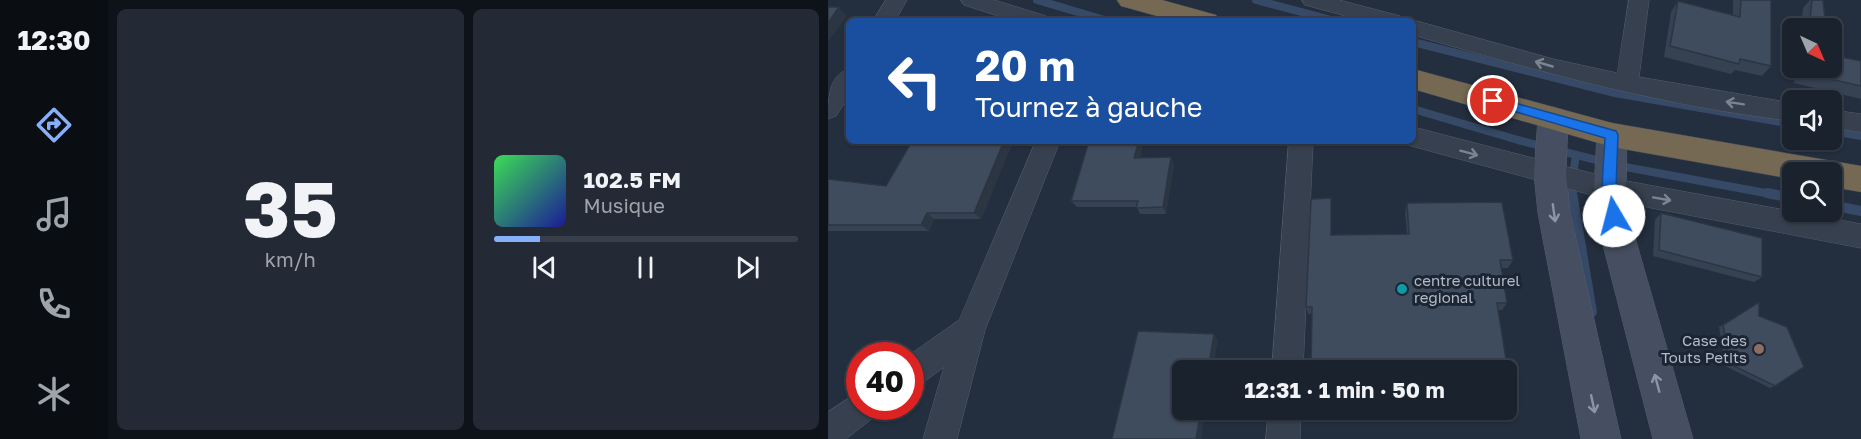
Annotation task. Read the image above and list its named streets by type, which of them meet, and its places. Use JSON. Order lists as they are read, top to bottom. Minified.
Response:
{"places":["centre culturel regional","Case des Touts Petits"],"north":"bottom right","page":{"tabs":"12:30","tile":["35","km/h"],"turn":["20 m","Tournez à gauche"],"song":["102.5 FM","Musique"],"limit":"40","trip":"12:31 · 1 min · 50 m"}}
